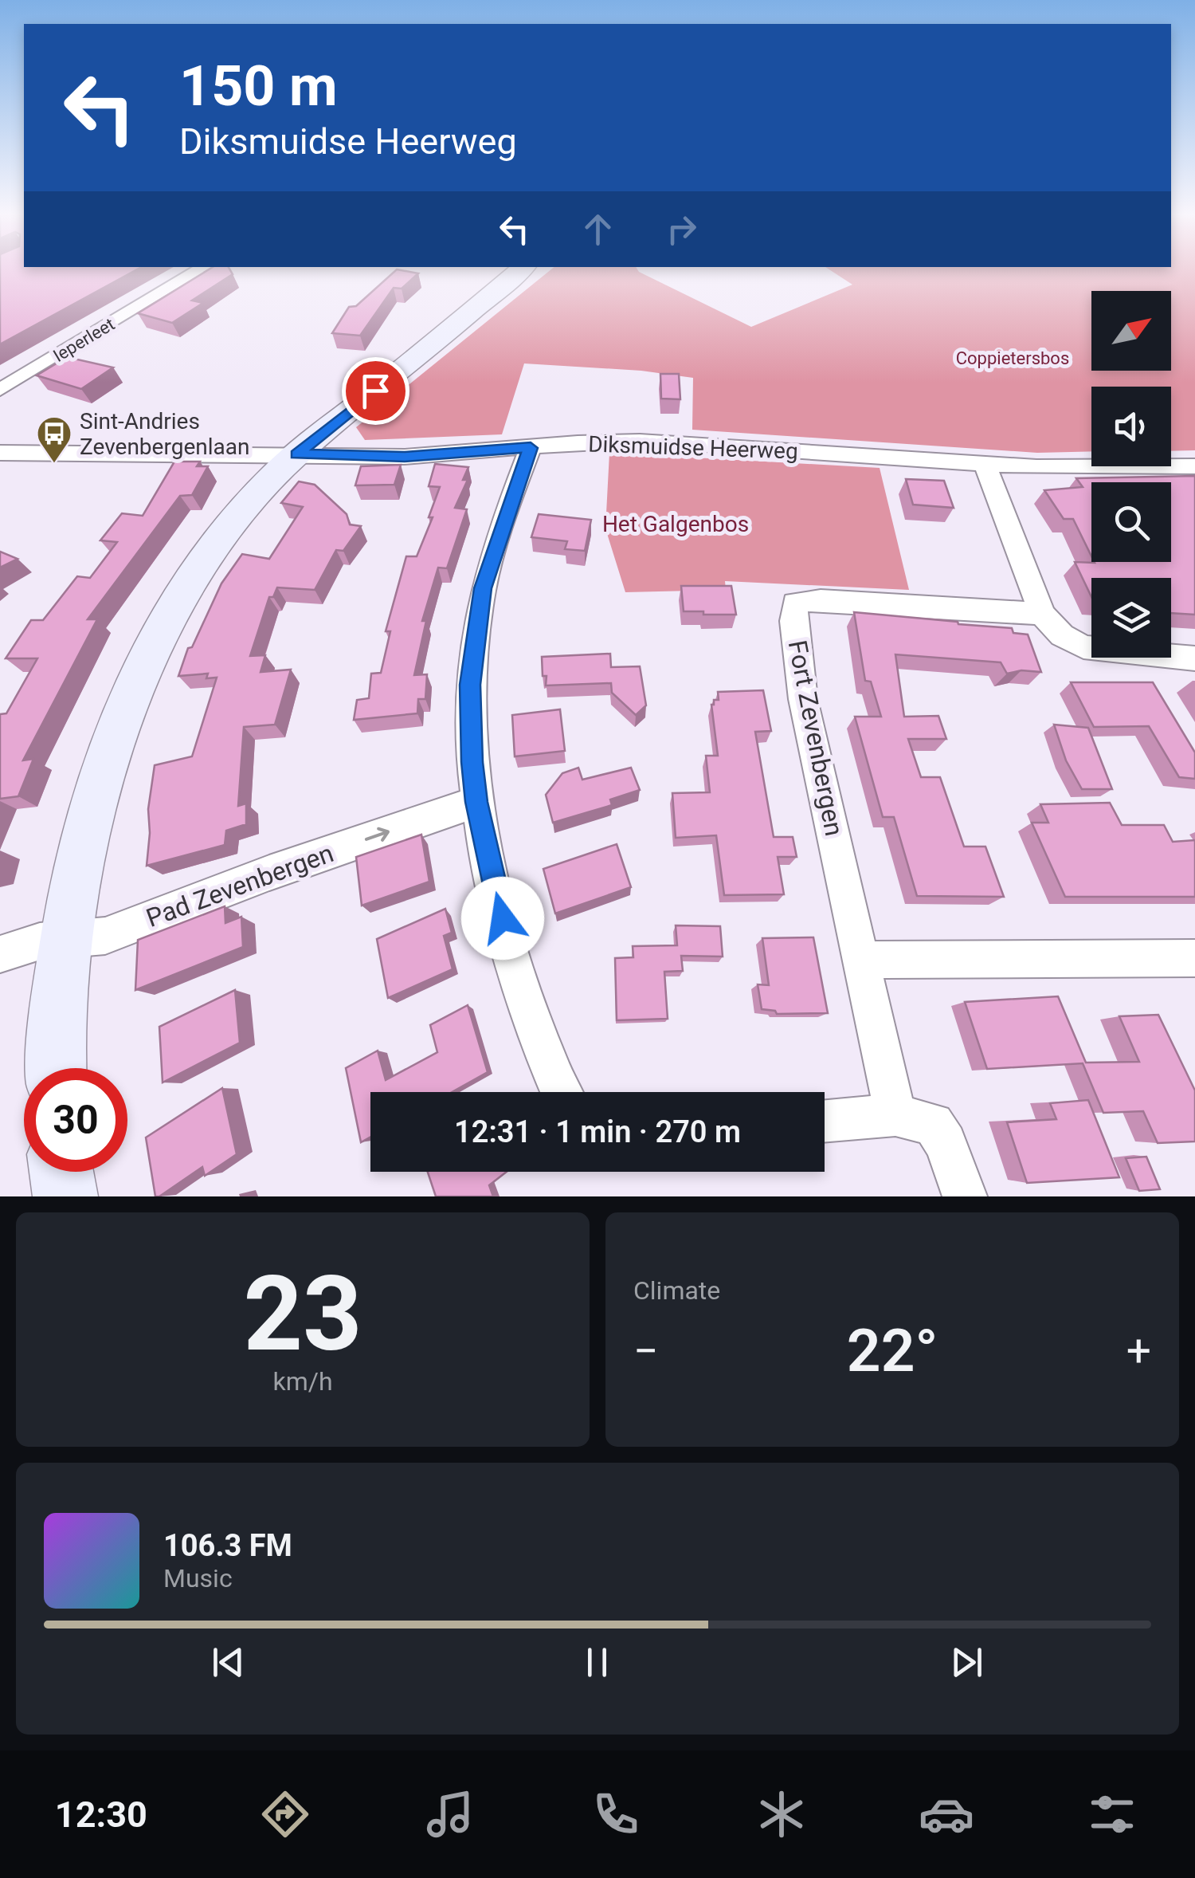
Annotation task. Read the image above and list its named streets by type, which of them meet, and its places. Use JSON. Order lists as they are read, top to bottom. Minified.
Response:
{"streets":{"street":["Ieperleet","Diksmuidse Heerweg","Fort Zevenbergen","Pad Zevenbergen"]},"one_way":["Pad Zevenbergen"],"parks":["Coppietersbos","Het Galgenbos"],"places":{"bus stop":["Sint-Andries Zevenbergenlaan"]},"north":"top right","page":{"turn":["150 m","Diksmuidse Heerweg"],"limit":"30","trip":"12:31 · 1 min · 270 m","tile":[["23","km/h"],"Climate"],"heat":["−","22°","+"],"song":["106.3 FM","Music"],"tabs":"12:30"}}
